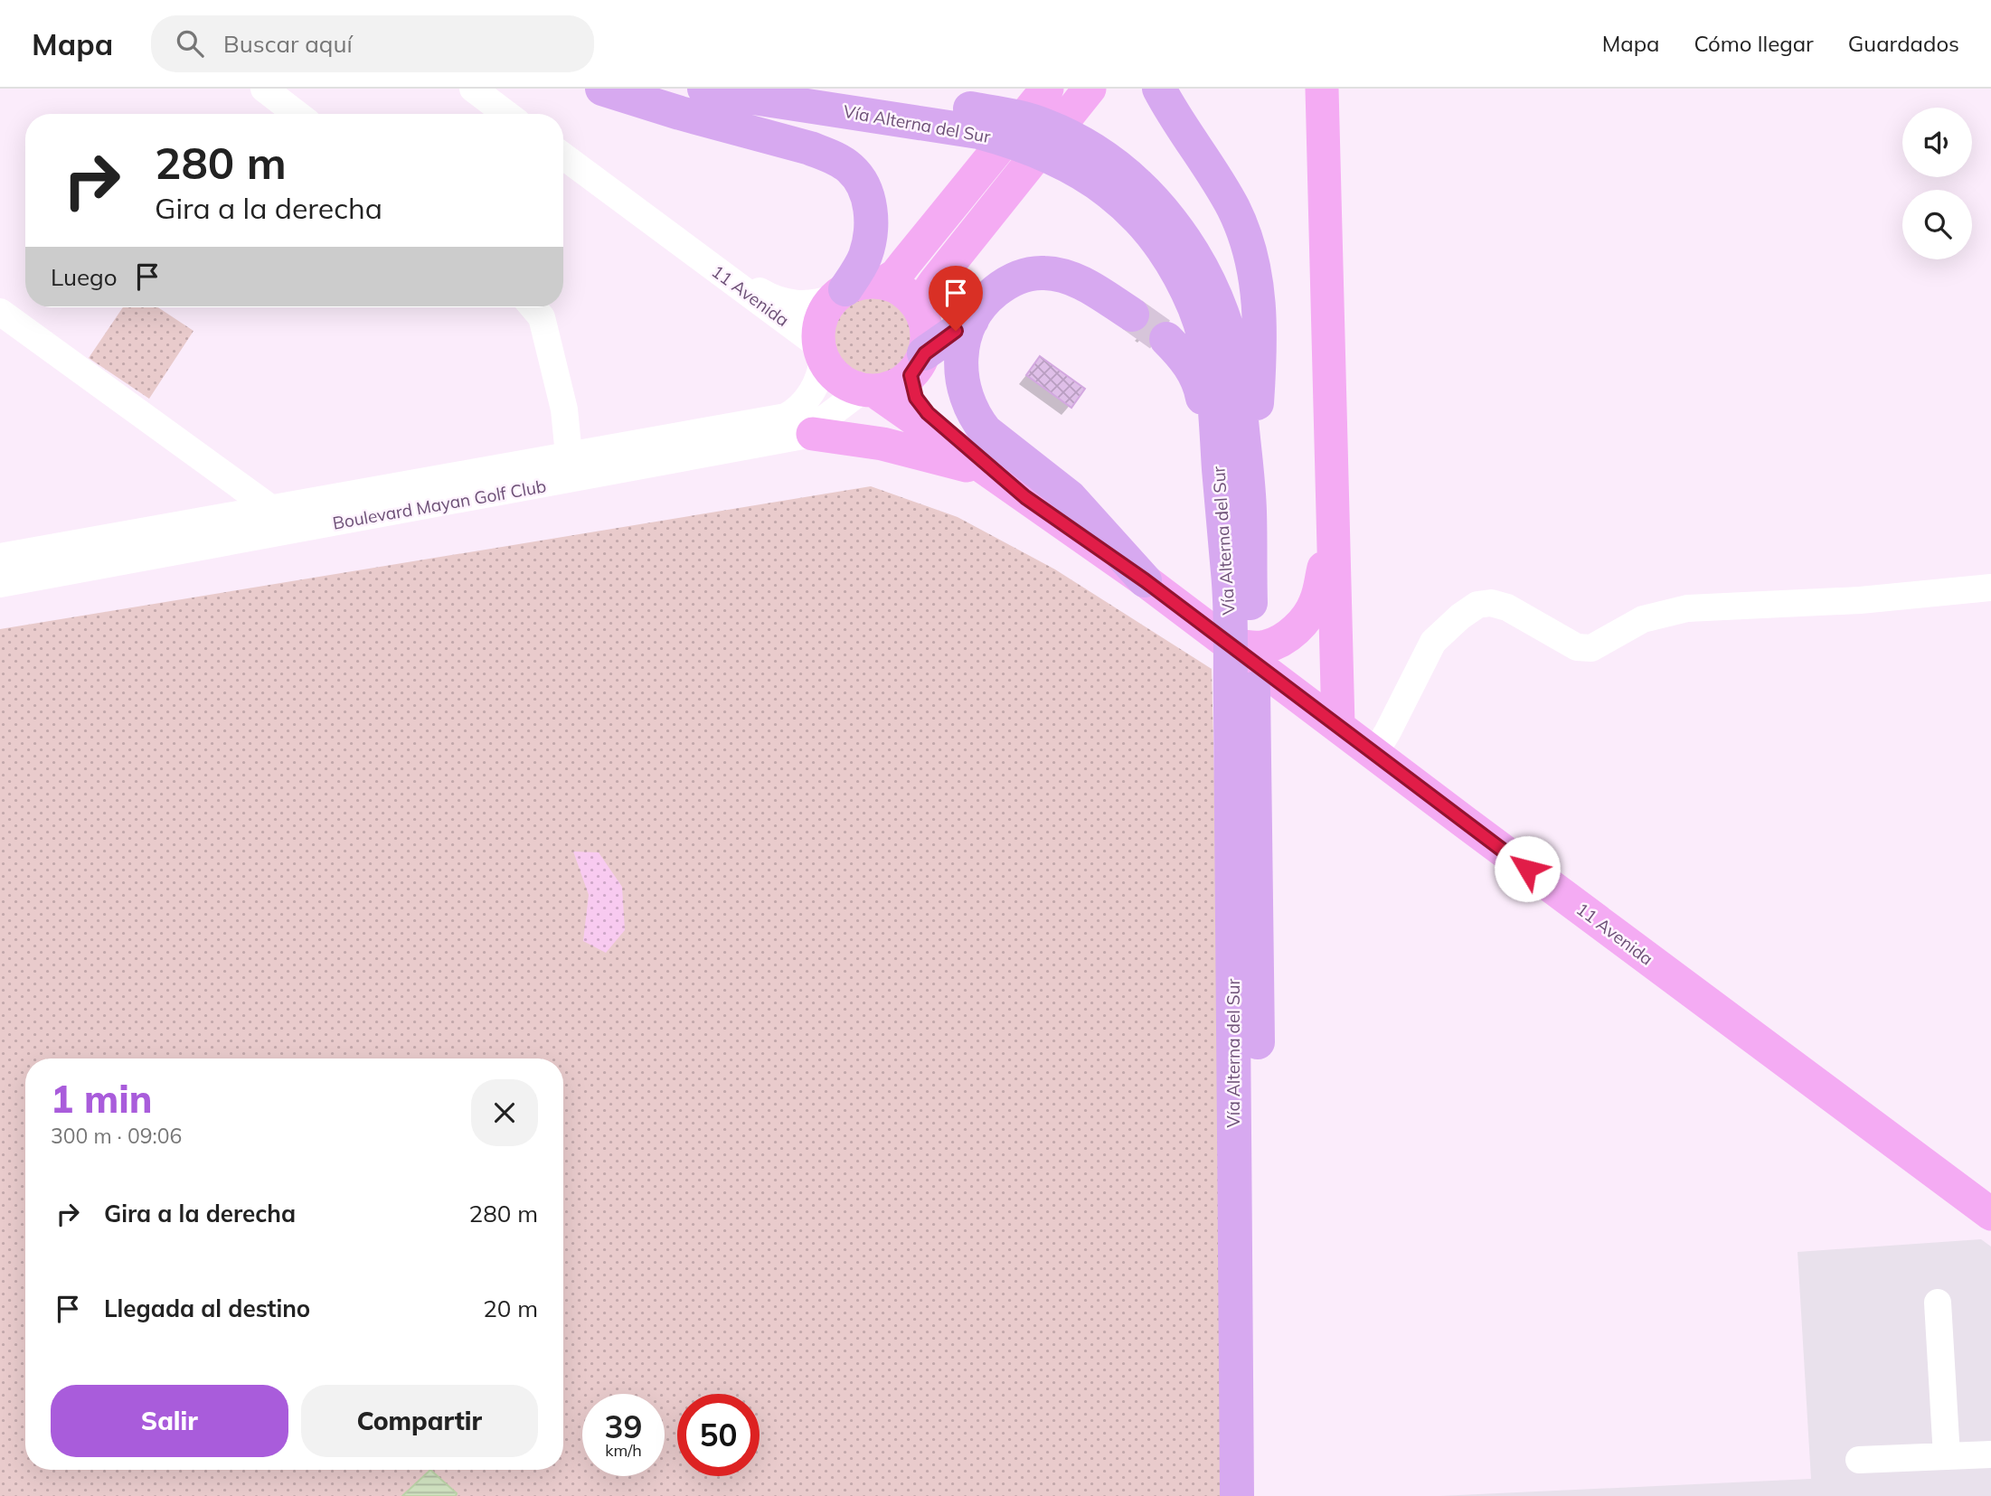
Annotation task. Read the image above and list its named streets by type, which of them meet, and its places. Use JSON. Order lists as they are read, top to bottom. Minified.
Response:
{"streets":{"highway":["Vía Alterna del Sur"],"main road":["11 Avenida"],"street":["Boulevard Mayan Golf Club"]},"crossings":[["11 Avenida","Boulevard Mayan Golf Club"]],"page":{"header":"Mapa","search":"Buscar aquí","nav":["Mapa","Cómo llegar","Guardados"],"turn":["280 m","Gira a la derecha"],"then":"Luego","heading":["1 min","300 m · 09:06"],"list":[{"name":"Gira a la derecha","value":"280 m"},{"name":"Llegada al destino","value":"20 m"}],"buttons":["Salir","Compartir"],"speed":"39 km/h","limit":"50"}}
